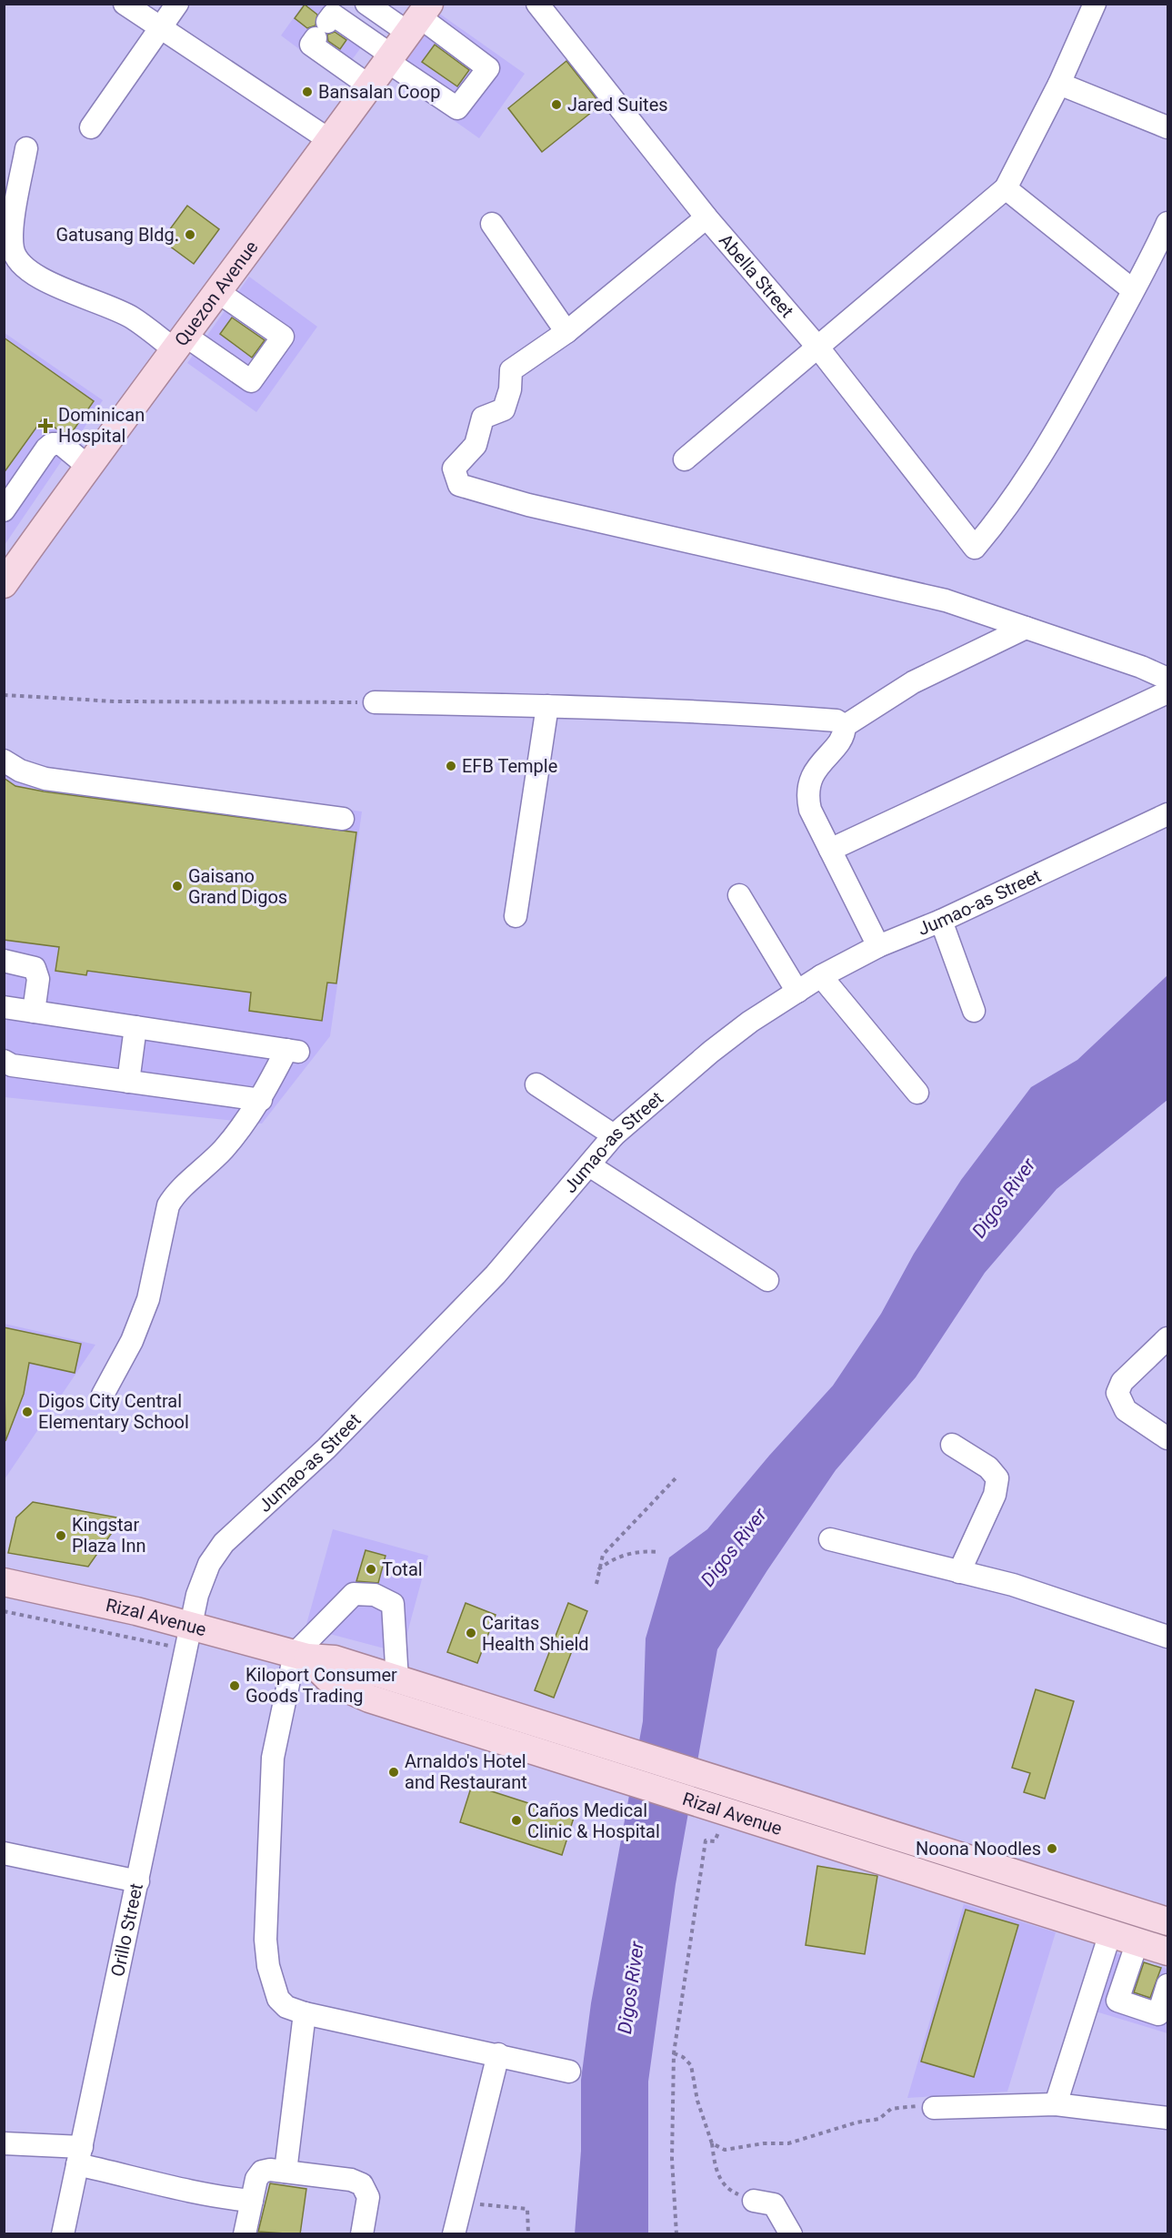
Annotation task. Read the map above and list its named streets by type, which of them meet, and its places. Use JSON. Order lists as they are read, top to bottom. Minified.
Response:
{"streets":{"main road":["Quezon Avenue","Rizal Avenue"],"street":["Abella Street","Jumao-as Street","Orillo Street"]},"crossings":[["Jumao-as Street","Rizal Avenue"],["Jumao-as Street","Orillo Street"],["Rizal Avenue","Orillo Street"]],"water":["Digos River"],"places":{"other":["Bansalan Coop","Jared Suites","Gatusang Bldg.","EFB Temple","Gaisano Grand Digos","Digos City Central Elementary School","Kingstar Plaza Inn","Total","Caritas Health Shield","Kiloport Consumer Goods Trading","Arnaldo's Hotel and Restaurant","Caños Medical Clinic & Hospital","Noona Noodles"],"health":["Dominican Hospital"]}}
